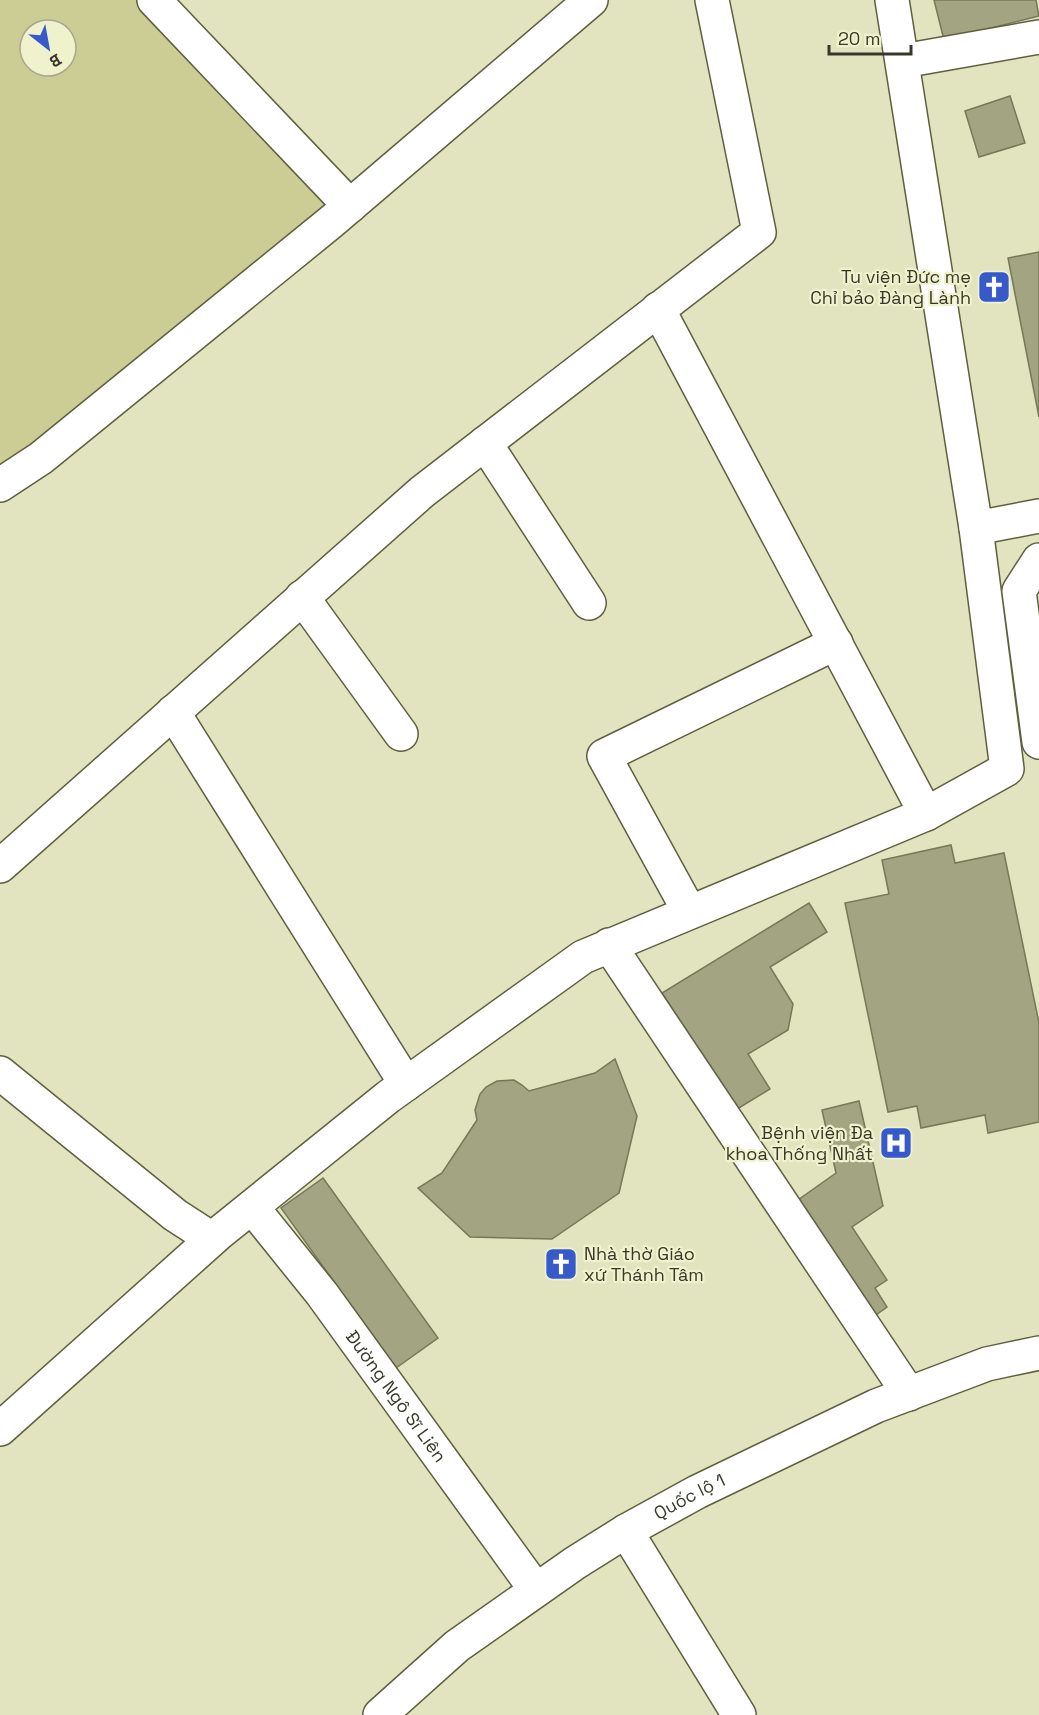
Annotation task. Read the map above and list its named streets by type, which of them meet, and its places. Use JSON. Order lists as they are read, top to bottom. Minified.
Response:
{"streets":{"main road":["Đường Ngô Sĩ Liên","Quốc lộ 1"]},"crossings":[["Đường Ngô Sĩ Liên","Quốc lộ 1"]],"places":{"church":["Tu viện Đức mẹ Chỉ bảo Đàng Lành","Nhà thờ Giáo xứ Thánh Tâm"],"hospital":["Bệnh viện Đa khoa Thống Nhất"]},"scale_bar":"20 m","north":"bottom right"}
